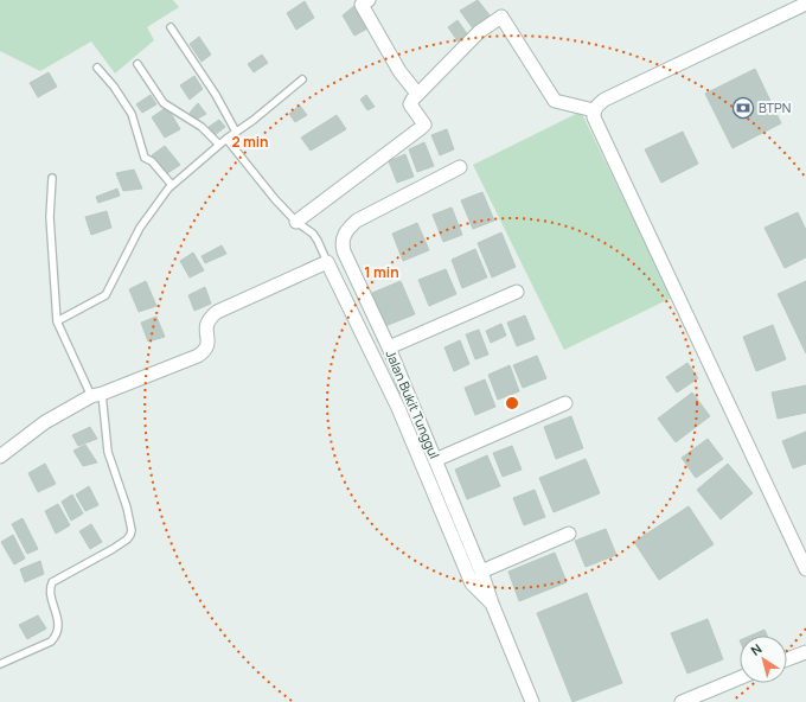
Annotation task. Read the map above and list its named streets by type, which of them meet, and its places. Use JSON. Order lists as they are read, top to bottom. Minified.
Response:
{"streets":{"street":["Jalan Bukit Tunggul"]},"places":{"bank":["BTPN"]},"north":"top left","rings":["2 min","1 min"]}
